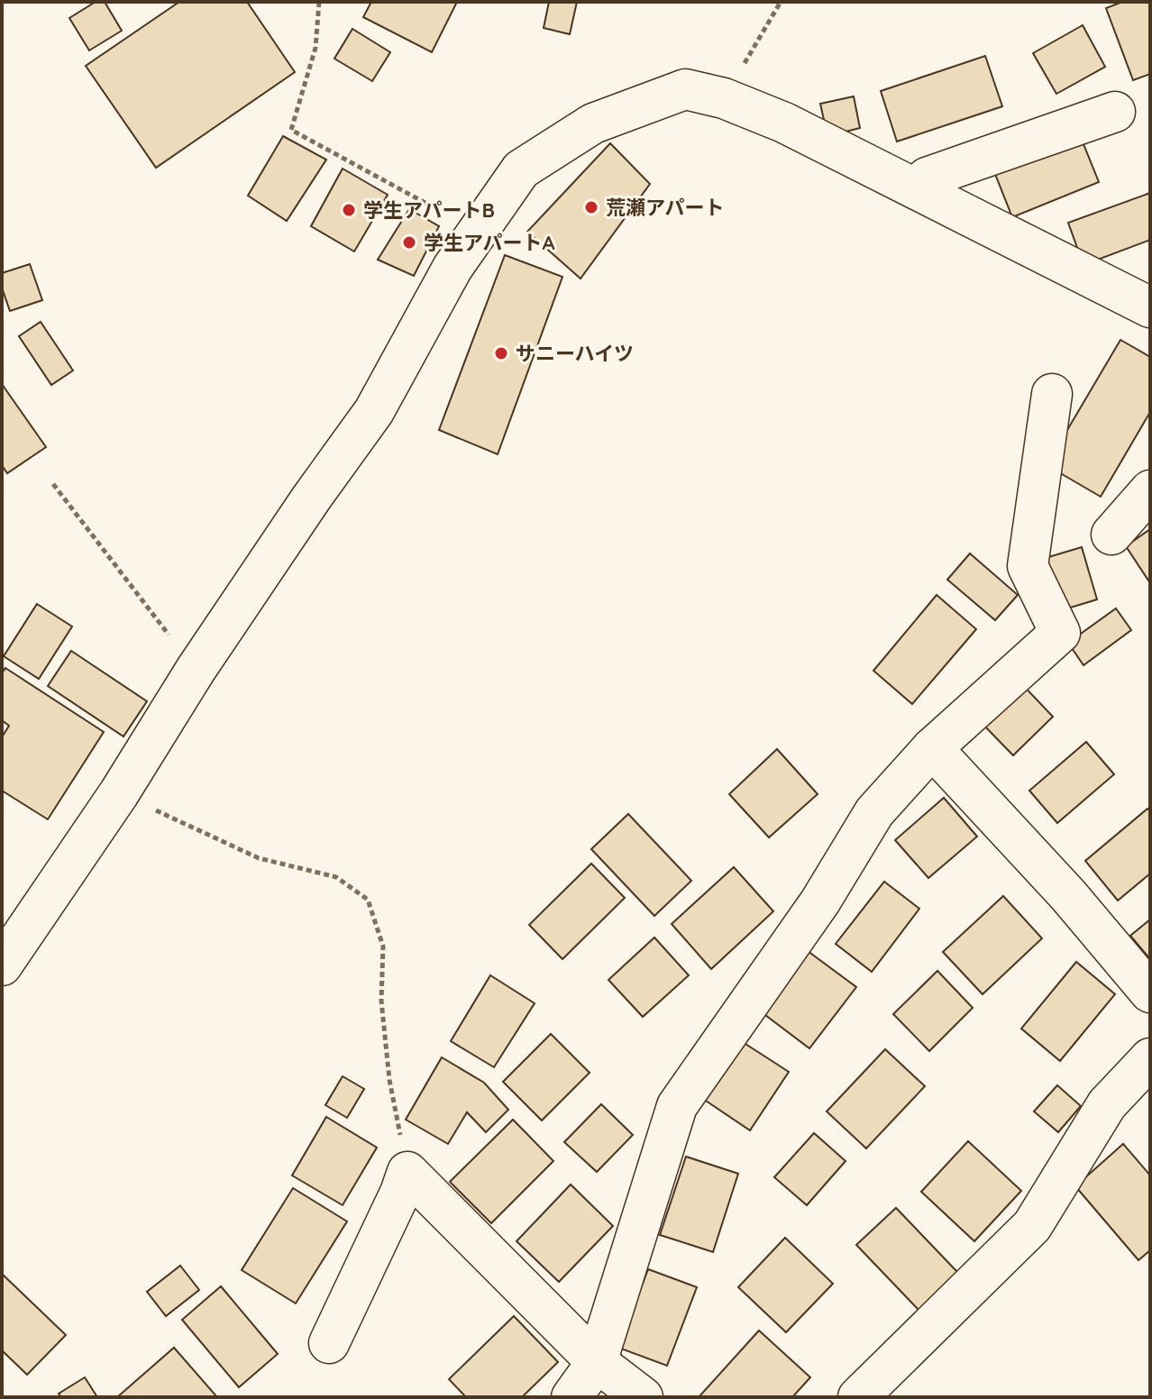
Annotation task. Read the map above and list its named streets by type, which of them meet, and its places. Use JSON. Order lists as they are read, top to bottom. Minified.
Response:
{"places":["荒瀬アパート","学生アパートB","学生アパートA","サニーハイツ"]}
